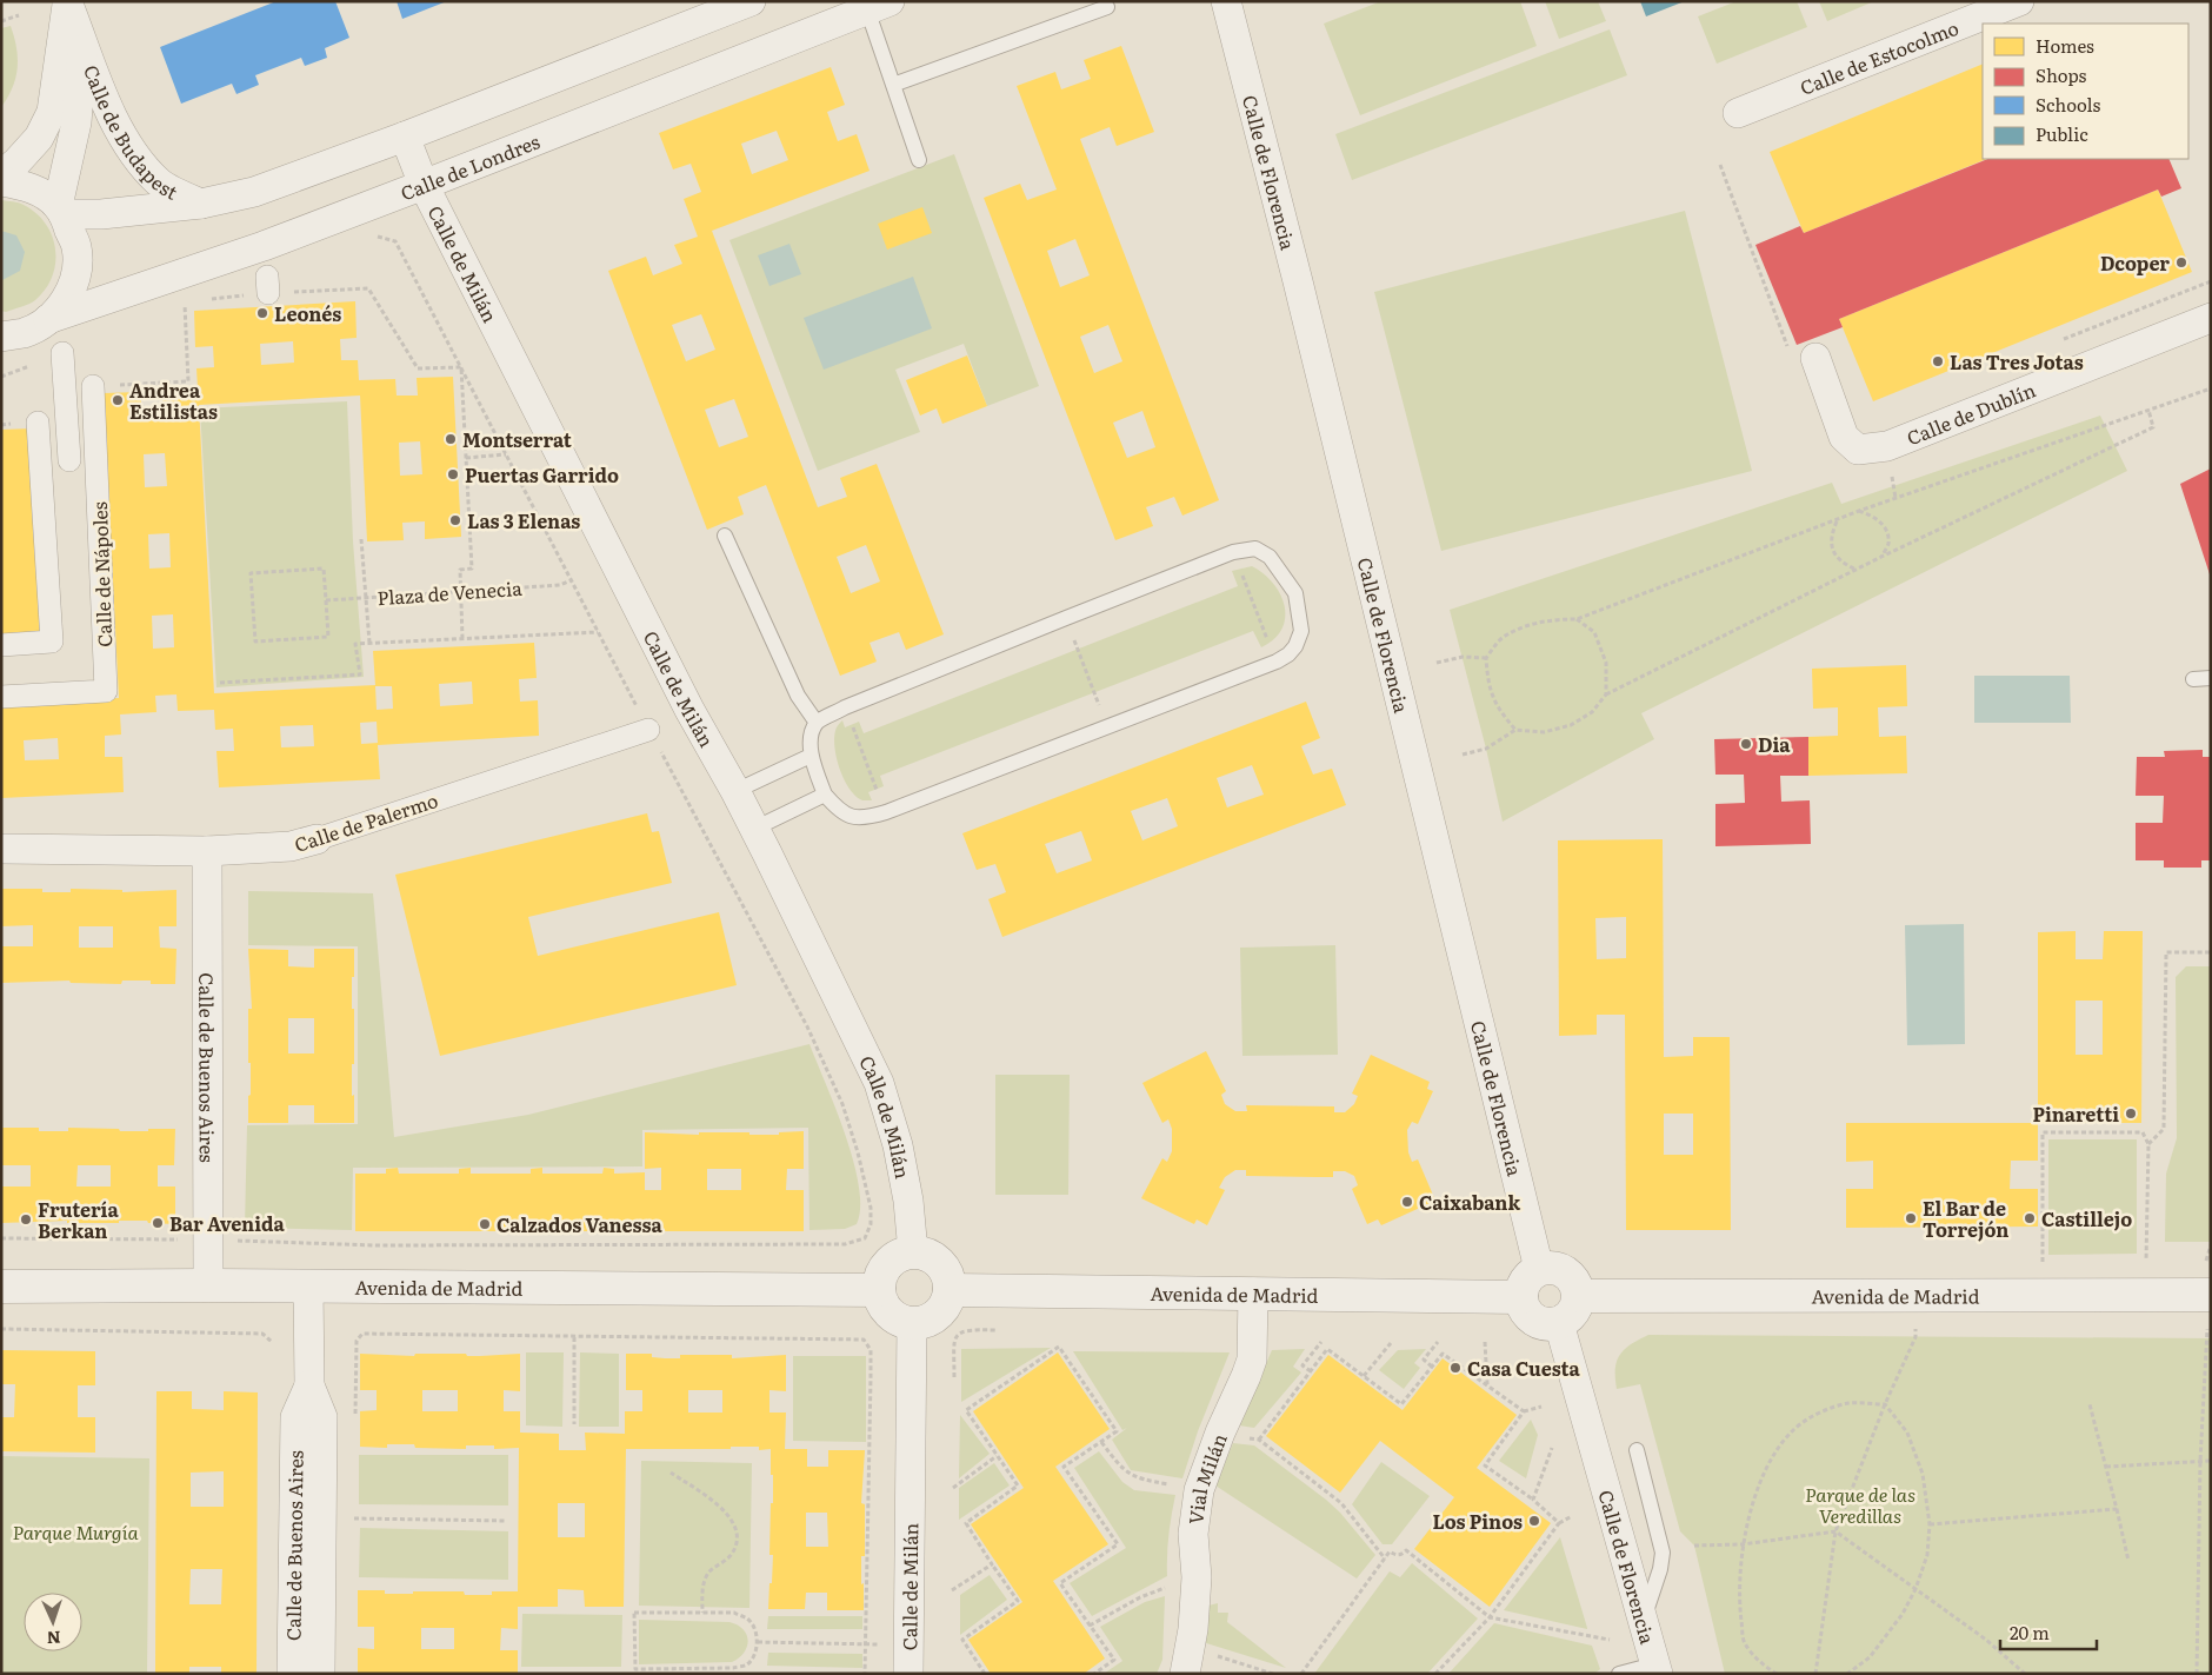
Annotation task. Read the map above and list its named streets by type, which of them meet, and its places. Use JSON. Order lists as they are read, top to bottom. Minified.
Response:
{"streets":{"street":["Calle de Estocolmo","Calle de Budapest","Calle de Londres","Calle de Florencia","Calle de Milán","Calle de Dublín","Calle de Nápoles","Calle de Palermo","Calle de Buenos Aires","Avenida de Madrid","Vial Milán"],"path":["Plaza de Venecia"]},"crossings":[["Calle de Londres","Calle de Milán"],["Calle de Florencia","Avenida de Madrid"],["Calle de Milán","Avenida de Madrid"],["Calle de Palermo","Calle de Buenos Aires"],["Calle de Buenos Aires","Avenida de Madrid"],["Avenida de Madrid","Vial Milán"]],"parks":["Parque de las Veredillas","Parque Murgía"],"places":["Dcoper","Leonés","Las Tres Jotas","Andrea Estilistas","Montserrat","Puertas Garrido","Las 3 Elenas","Dia","Pinaretti","Caixabank","El Bar de Torrejón","Castillejo","Frutería Berkan","Bar Avenida","Calzados Vanessa","Casa Cuesta","Los Pinos"],"legend":["Homes","Shops","Schools","Public"],"scale_bar":"20 m","north":"bottom"}
